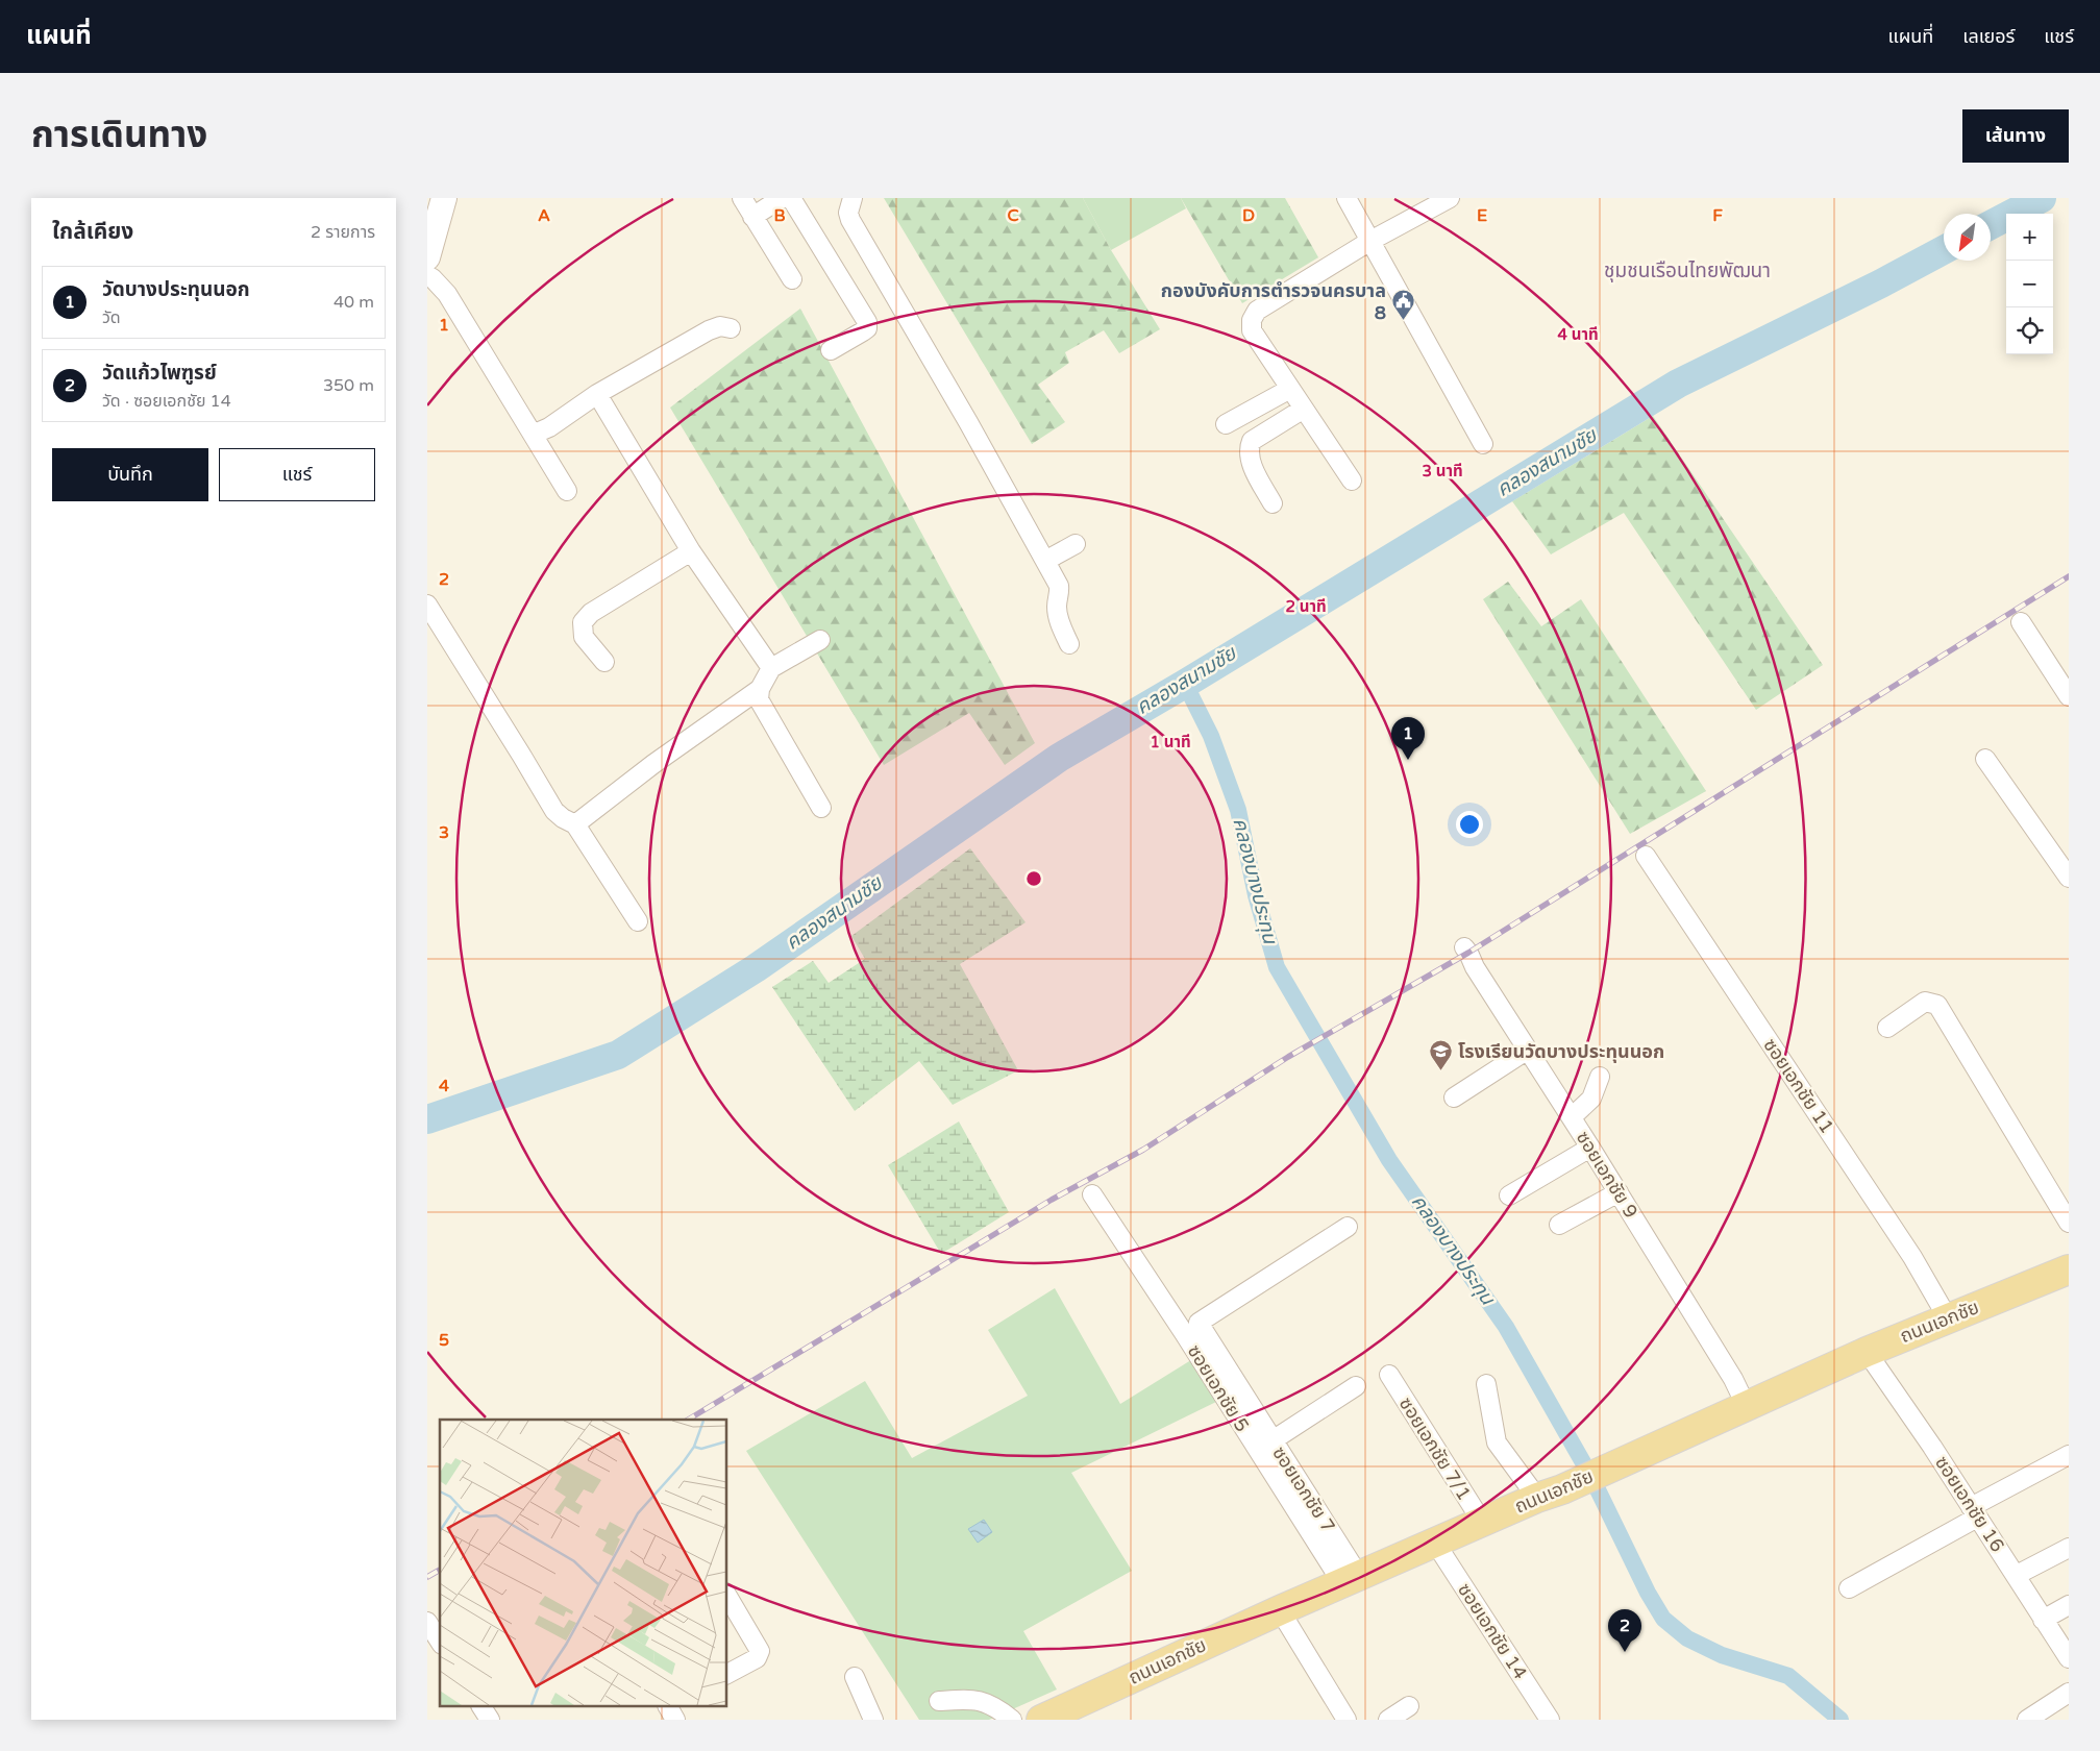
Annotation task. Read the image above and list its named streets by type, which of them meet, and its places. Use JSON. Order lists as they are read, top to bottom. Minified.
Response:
{"streets":{"main road":["ถนนเอกชัย"],"street":["ซอยเอกชัย 11","ซอยเอกชัย 9","ซอยเอกชัย 5","ซอยเอกชัย 7/1","ซอยเอกชัย 7","ซอยเอกชัย 16","ซอยเอกชัย 14"]},"crossings":[["ซอยเอกชัย 11","ถนนเอกชัย"],["ซอยเอกชัย 9","ถนนเอกชัย"],["ถนนเอกชัย","ซอยเอกชัย 5"],["ถนนเอกชัย","ซอยเอกชัย 7/1"],["ถนนเอกชัย","ซอยเอกชัย 7"],["ถนนเอกชัย","ซอยเอกชัย 16"],["ถนนเอกชัย","ซอยเอกชัย 14"],["ซอยเอกชัย 5","ซอยเอกชัย 7"]],"districts":["ชุมชนเรือนไทยพัฒนา"],"water":["คลองสนามชัย","คลองบางประทุน"],"places":{"public building":["กองบังคับการตำรวจนครบาล 8"],"school or university":["โรงเรียนวัดบางประทุนนอก"]},"north":"bottom left","page":{"header":"แผนที่","nav":["แผนที่","เลเยอร์","แชร์"],"title":"การเดินทาง","buttons":["เส้นทาง",["บันทึก","แชร์"]],"heading":["ใกล้เคียง","2 รายการ"],"map_buttons":["+","−"],"list":[{"mark":"1","name":"วัดบางประทุนนอก","note":"วัด","value":"40 m"},{"mark":"2","name":"วัดแก้วไพฑูรย์","note":"วัด · ซอยเอกชัย 14","value":"350 m"}],"pins":["1","2"]},"grid":{"columns":["A","B","C","D","E","F"],"rows":["1","2","3","4","5"]},"rings":["4 นาที","3 นาที","2 นาที","1 นาที"]}
